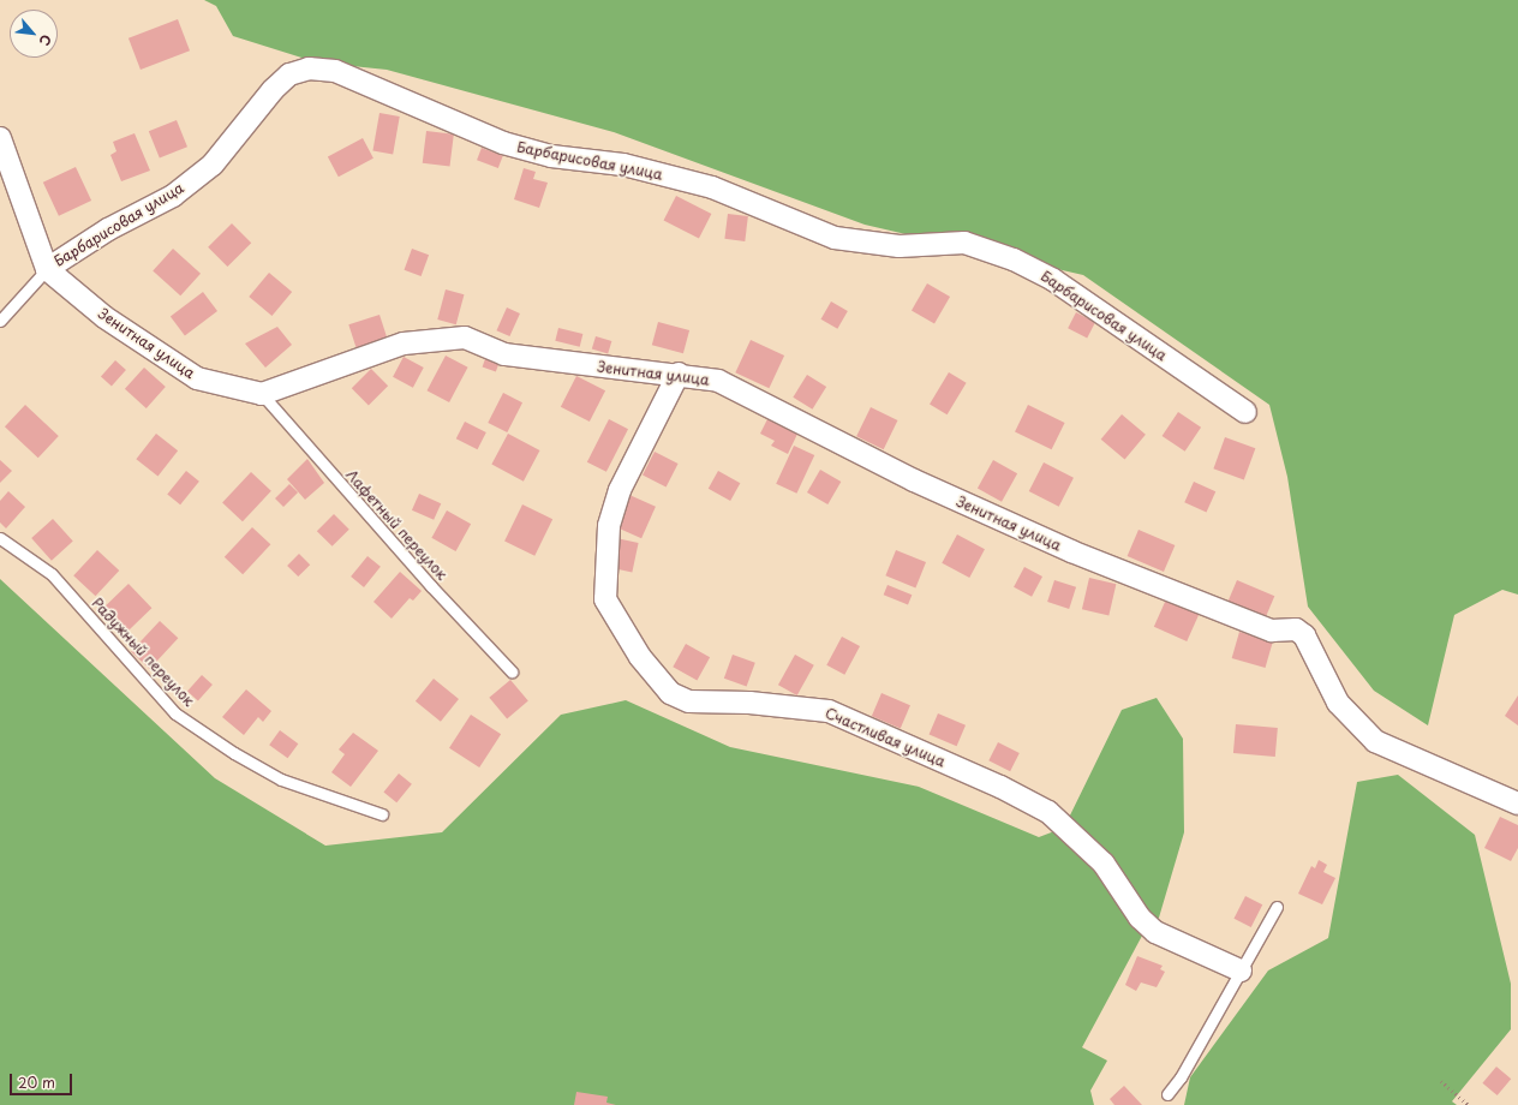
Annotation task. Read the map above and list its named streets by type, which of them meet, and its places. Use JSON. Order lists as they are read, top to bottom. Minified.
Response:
{"streets":{"street":["Барбарисовая улица","Зенитная улица","Счастливая улица"],"lane":["Лафетный переулок","Радужный переулок"]},"crossings":[["Барбарисовая улица","Зенитная улица"],["Зенитная улица","Лафетный переулок"],["Зенитная улица","Счастливая улица"]],"scale_bar":"20 m","north":"bottom right"}
